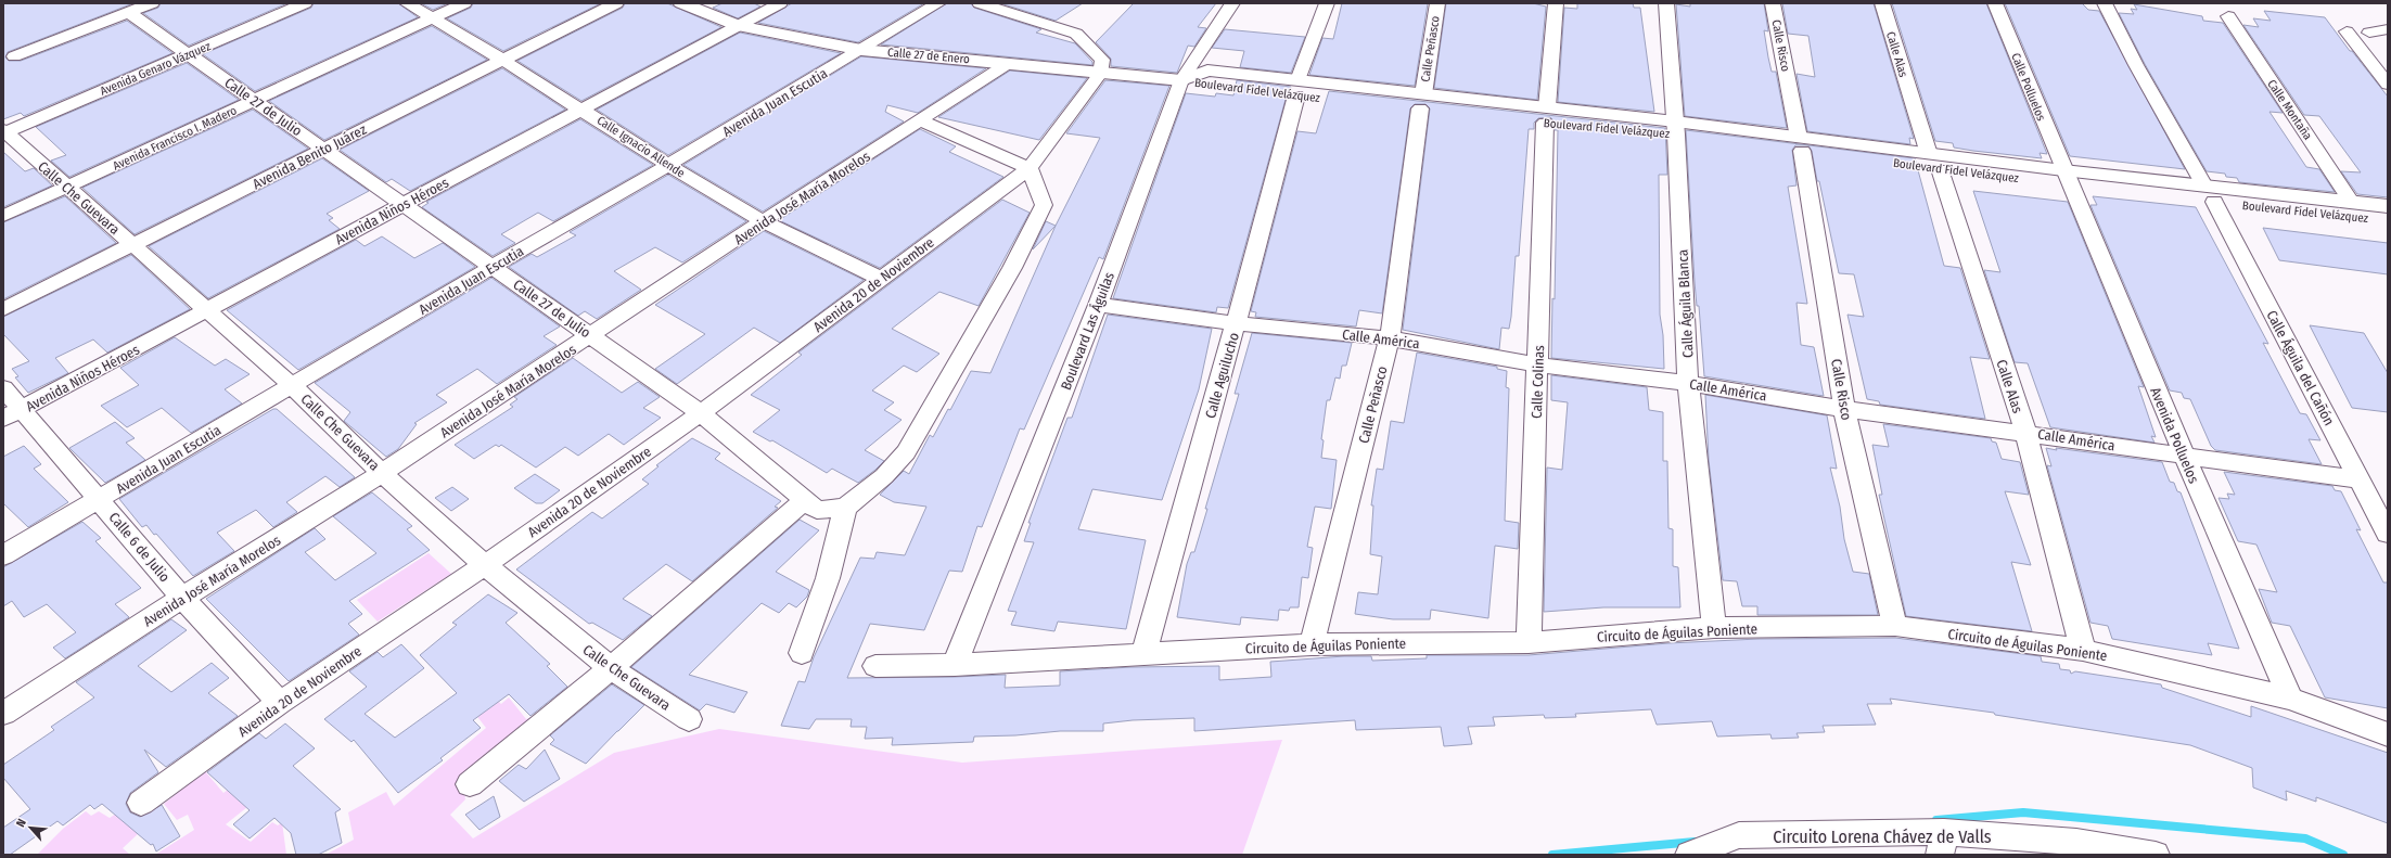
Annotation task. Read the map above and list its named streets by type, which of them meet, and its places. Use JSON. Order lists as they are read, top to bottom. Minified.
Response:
{"streets":{"main road":["Calle 27 de Enero","Boulevard Fidel Velázquez"],"street":["Calle Risco","Calle Peñasco","Calle Alas","Avenida Genaro Vázquez","Calle Polluelos","Avenida Juan Escutia","Calle 27 de Julio","Calle Montaña","Avenida Francisco I. Madero","Calle Ignacio Allende","Avenida Benito Juárez","Calle Che Guevara","Avenida José María Morelos","Avenida Niños Héroes","Avenida 20 de Noviembre","Calle Águila Blanca","Boulevard Las Águilas","Calle América","Calle Águila del Cañón","Calle Aguilucho","Calle Colinas","Avenida Polluelos","Calle 6 de Julio","Circuito de Águilas Poniente","Circuito Lorena Chávez de Valls"]},"crossings":[["Calle Risco","Boulevard Fidel Velázquez"],["Calle Risco","Calle América"],["Calle Risco","Circuito de Águilas Poniente"],["Calle Peñasco","Boulevard Fidel Velázquez"],["Calle Peñasco","Calle América"],["Calle Peñasco","Circuito de Águilas Poniente"],["Calle Alas","Boulevard Fidel Velázquez"],["Calle Alas","Calle América"],["Calle Alas","Circuito de Águilas Poniente"],["Calle 27 de Enero","Boulevard Fidel Velázquez"],["Calle 27 de Enero","Avenida Juan Escutia"],["Calle 27 de Enero","Avenida José María Morelos"],["Calle 27 de Enero","Avenida Niños Héroes"],["Calle 27 de Enero","Avenida 20 de Noviembre"],["Calle 27 de Enero","Boulevard Las Águilas"],["Avenida Genaro Vázquez","Calle 27 de Julio"],["Avenida Genaro Vázquez","Calle Che Guevara"],["Calle Polluelos","Boulevard Fidel Velázquez"],["Calle Polluelos","Avenida Polluelos"],["Boulevard Fidel Velázquez","Calle Montaña"],["Boulevard Fidel Velázquez","Calle Águila Blanca"],["Boulevard Fidel Velázquez","Boulevard Las Águilas"],["Boulevard Fidel Velázquez","Calle Águila del Cañón"],["Boulevard Fidel Velázquez","Calle Aguilucho"],["Boulevard Fidel Velázquez","Calle Colinas"],["Boulevard Fidel Velázquez","Avenida Polluelos"],["Avenida Juan Escutia","Calle 27 de Julio"],["Avenida Juan Escutia","Calle Ignacio Allende"],["Avenida Juan Escutia","Calle Che Guevara"],["Avenida Juan Escutia","Calle 6 de Julio"],["Calle 27 de Julio","Avenida Francisco I. Madero"],["Calle 27 de Julio","Avenida Benito Juárez"],["Calle 27 de Julio","Avenida José María Morelos"],["Calle 27 de Julio","Avenida Niños Héroes"],["Calle 27 de Julio","Avenida 20 de Noviembre"],["Avenida Francisco I. Madero","Calle Ignacio Allende"],["Avenida Francisco I. Madero","Calle Che Guevara"],["Calle Ignacio Allende","Avenida Benito Juárez"],["Calle Ignacio Allende","Avenida José María Morelos"],["Calle Ignacio Allende","Avenida Niños Héroes"],["Calle Ignacio Allende","Avenida 20 de Noviembre"],["Avenida Benito Juárez","Calle Che Guevara"],["Calle Che Guevara","Avenida José María Morelos"],["Calle Che Guevara","Avenida Niños Héroes"],["Calle Che Guevara","Avenida 20 de Noviembre"],["Avenida José María Morelos","Calle 6 de Julio"],["Avenida Niños Héroes","Calle 6 de Julio"],["Avenida 20 de Noviembre","Calle 6 de Julio"],["Calle Águila Blanca","Calle América"],["Calle Águila Blanca","Circuito de Águilas Poniente"],["Boulevard Las Águilas","Calle América"],["Boulevard Las Águilas","Circuito de Águilas Poniente"],["Calle América","Calle Águila del Cañón"],["Calle América","Calle Aguilucho"],["Calle América","Calle Colinas"],["Calle América","Avenida Polluelos"],["Calle Aguilucho","Circuito de Águilas Poniente"],["Calle Colinas","Circuito de Águilas Poniente"],["Avenida Polluelos","Circuito de Águilas Poniente"]],"north":"top left"}
